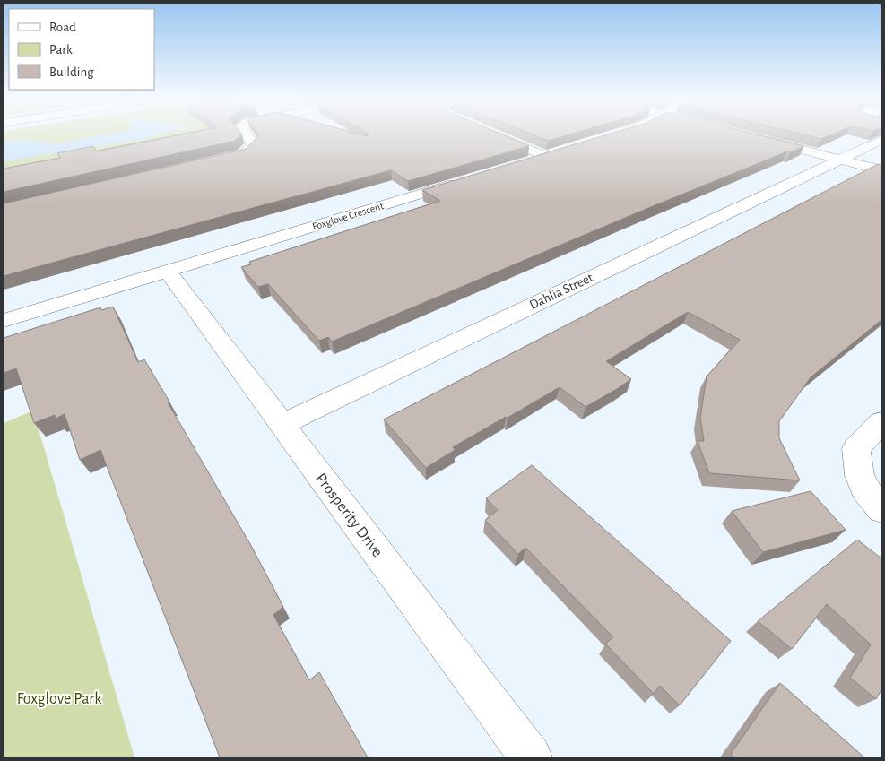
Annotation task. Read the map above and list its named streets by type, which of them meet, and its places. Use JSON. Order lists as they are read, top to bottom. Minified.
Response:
{"streets":{"street":["Foxglove Crescent","Dahlia Street","Prosperity Drive"]},"crossings":[["Foxglove Crescent","Prosperity Drive"],["Dahlia Street","Prosperity Drive"]],"parks":["Foxglove Park"],"legend":["Road","Park","Building"]}
